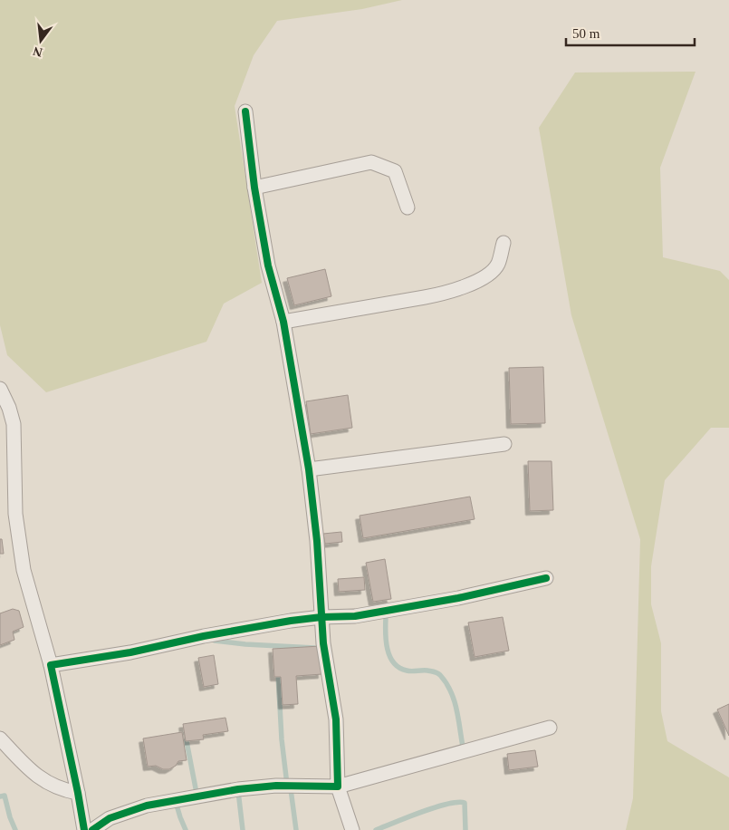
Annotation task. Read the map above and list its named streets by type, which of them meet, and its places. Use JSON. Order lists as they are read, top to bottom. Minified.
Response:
{"scale_bar":"50 m","north":"bottom"}
